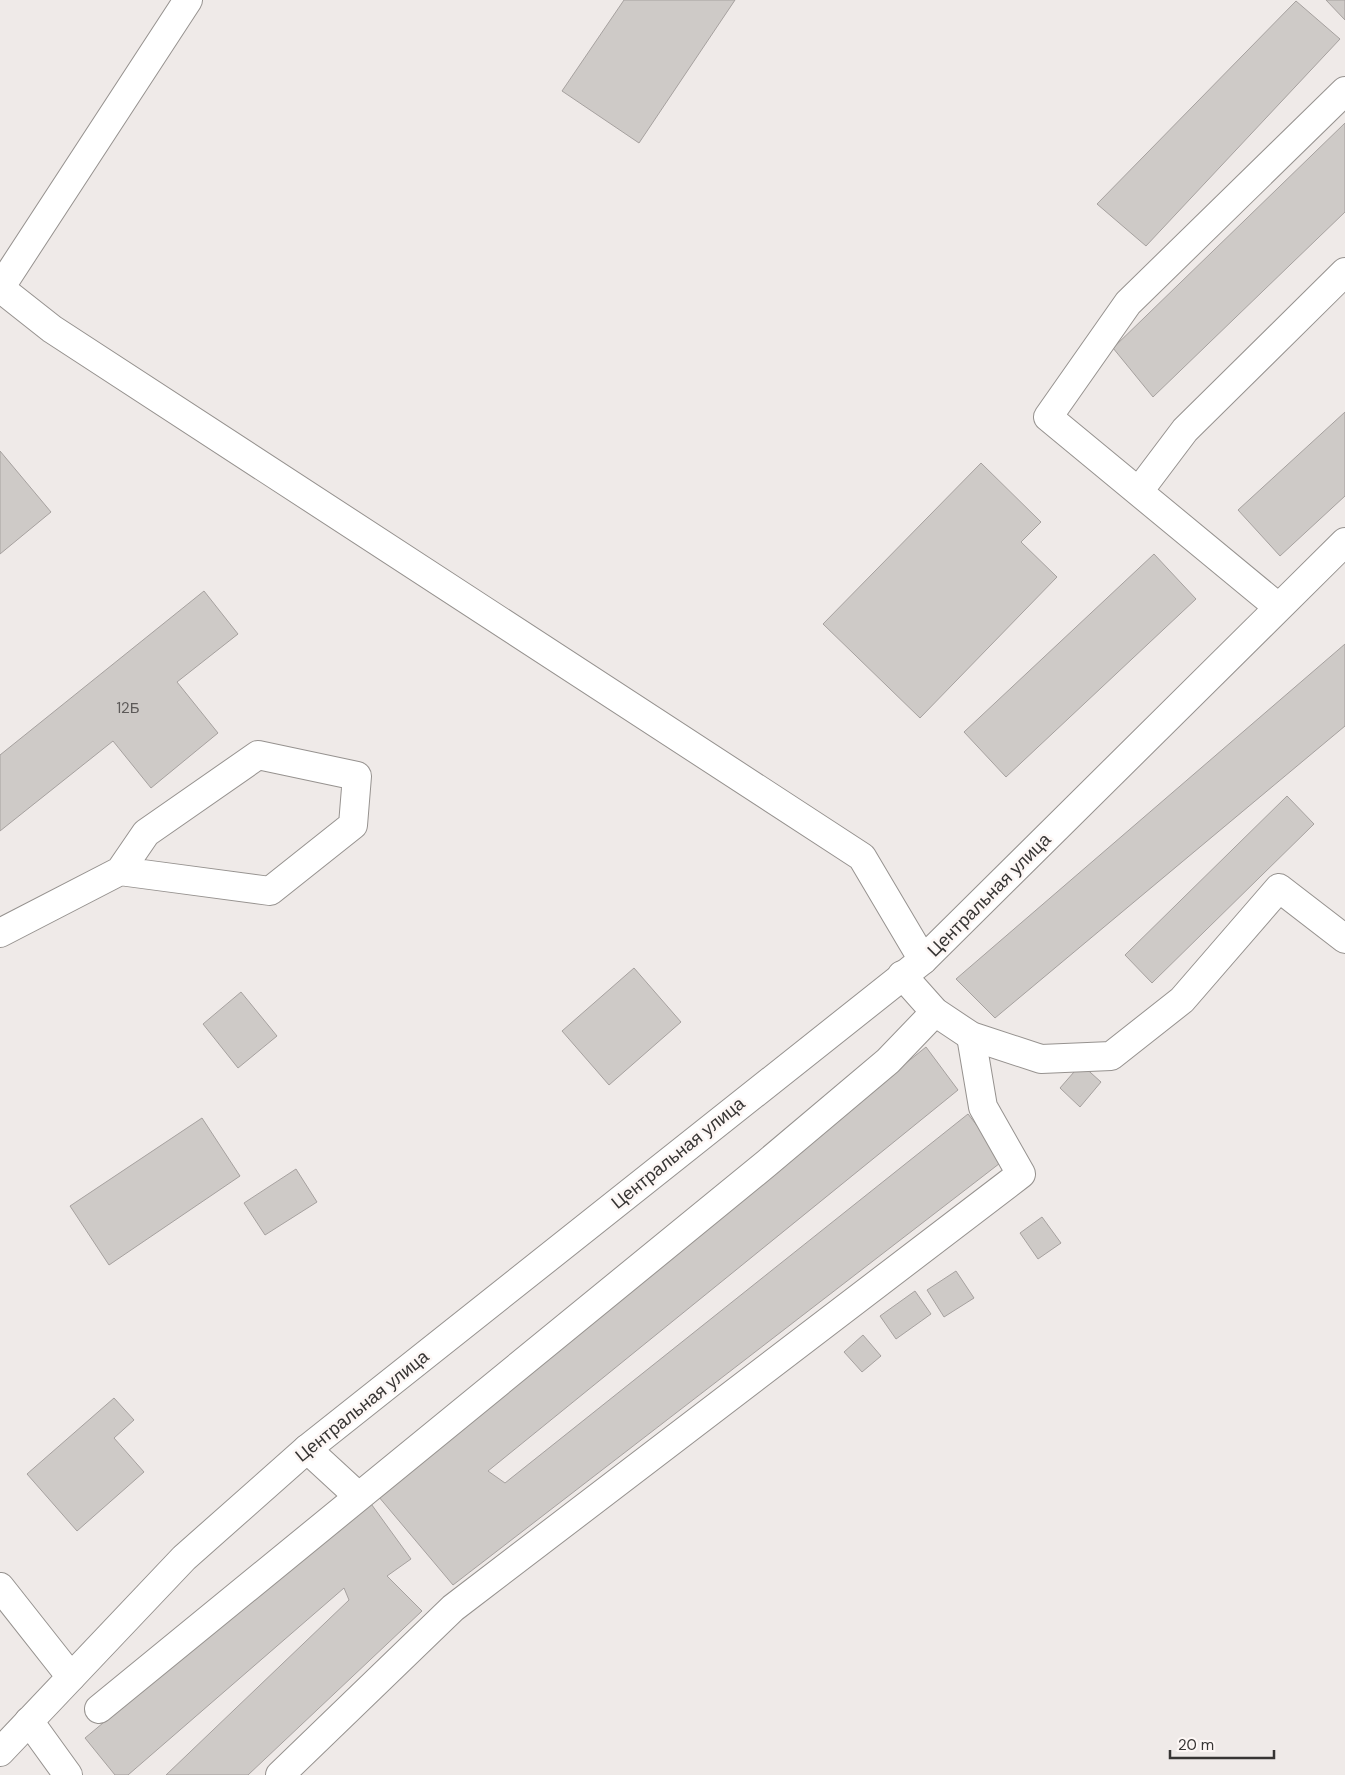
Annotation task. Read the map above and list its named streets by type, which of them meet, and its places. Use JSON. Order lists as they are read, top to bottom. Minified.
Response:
{"streets":{"street":["Центральная улица"]},"house_numbers":["12Б"],"scale_bar":"20 m"}
